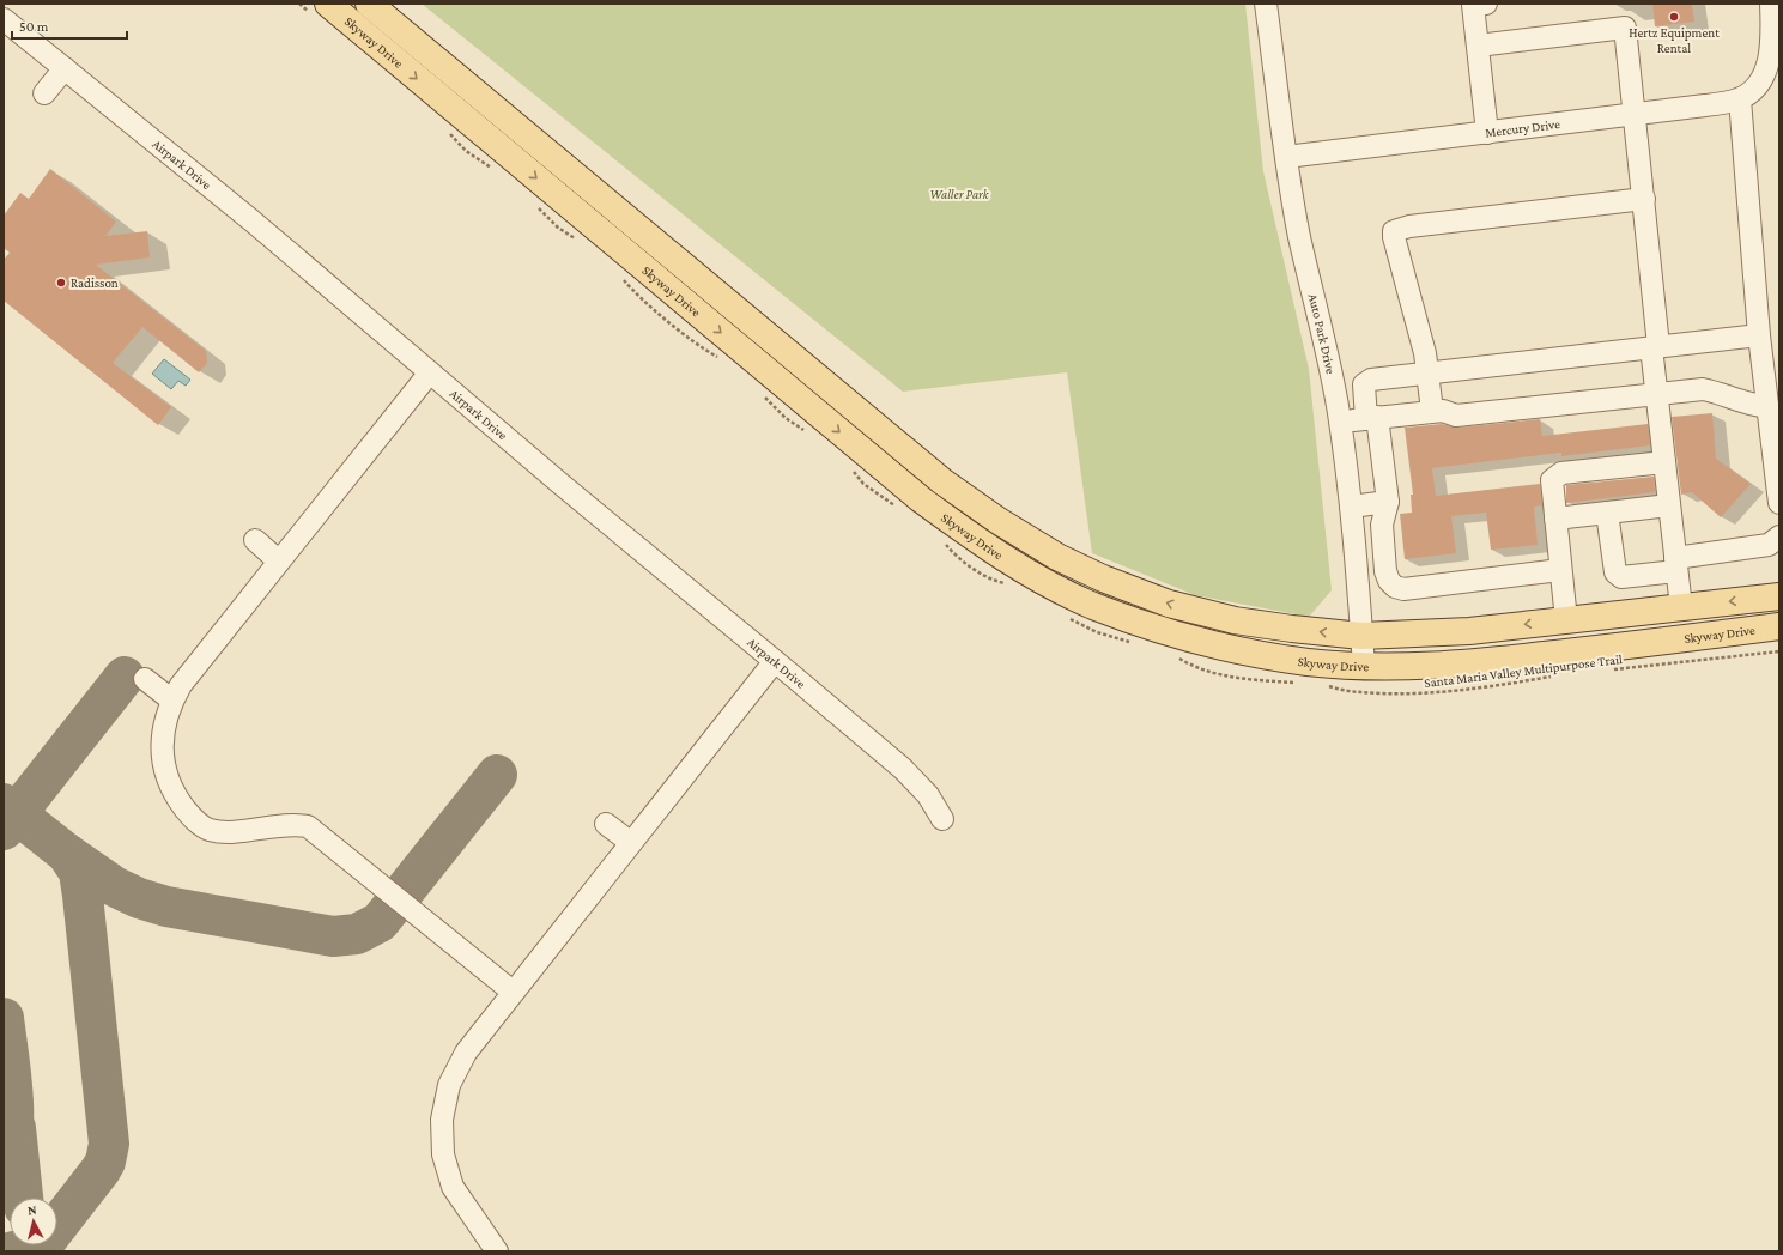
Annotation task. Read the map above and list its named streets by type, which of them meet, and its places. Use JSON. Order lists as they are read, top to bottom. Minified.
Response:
{"streets":{"main road":["Skyway Drive"],"street":["Mercury Drive","Airpark Drive","Auto Park Drive"],"path":["Santa Maria Valley Multipurpose Trail"]},"crossings":[["Skyway Drive","Auto Park Drive"],["Mercury Drive","Auto Park Drive"]],"parks":["Waller Park"],"places":["Hertz Equipment Rental","Radisson"],"scale_bar":"50 m","north":"top"}
